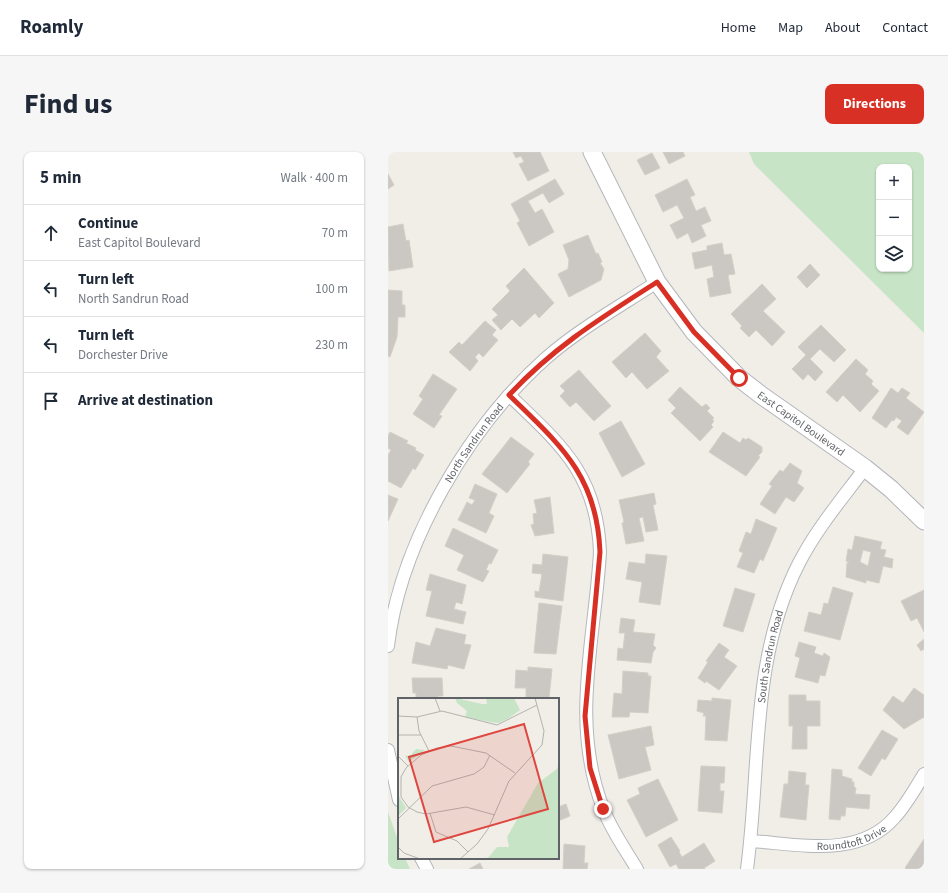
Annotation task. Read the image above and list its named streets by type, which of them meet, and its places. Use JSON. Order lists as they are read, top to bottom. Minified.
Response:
{"streets":{"street":["East Capitol Boulevard","North Sandrun Road","South Sandrun Road","Roundtoft Drive"]},"crossings":[["East Capitol Boulevard","North Sandrun Road"],["East Capitol Boulevard","South Sandrun Road"],["South Sandrun Road","Roundtoft Drive"]],"page":{"header":"Roamly","nav":["Home","Map","About","Contact"],"title":"Find us","buttons":"Directions","heading":["5 min","Walk · 400 m"],"map_buttons":["+","−"],"list":[["Continue","East Capitol Boulevard","70 m"],["Turn left","North Sandrun Road","100 m"],["Turn left","Dorchester Drive","230 m"],"Arrive at destination"]}}
